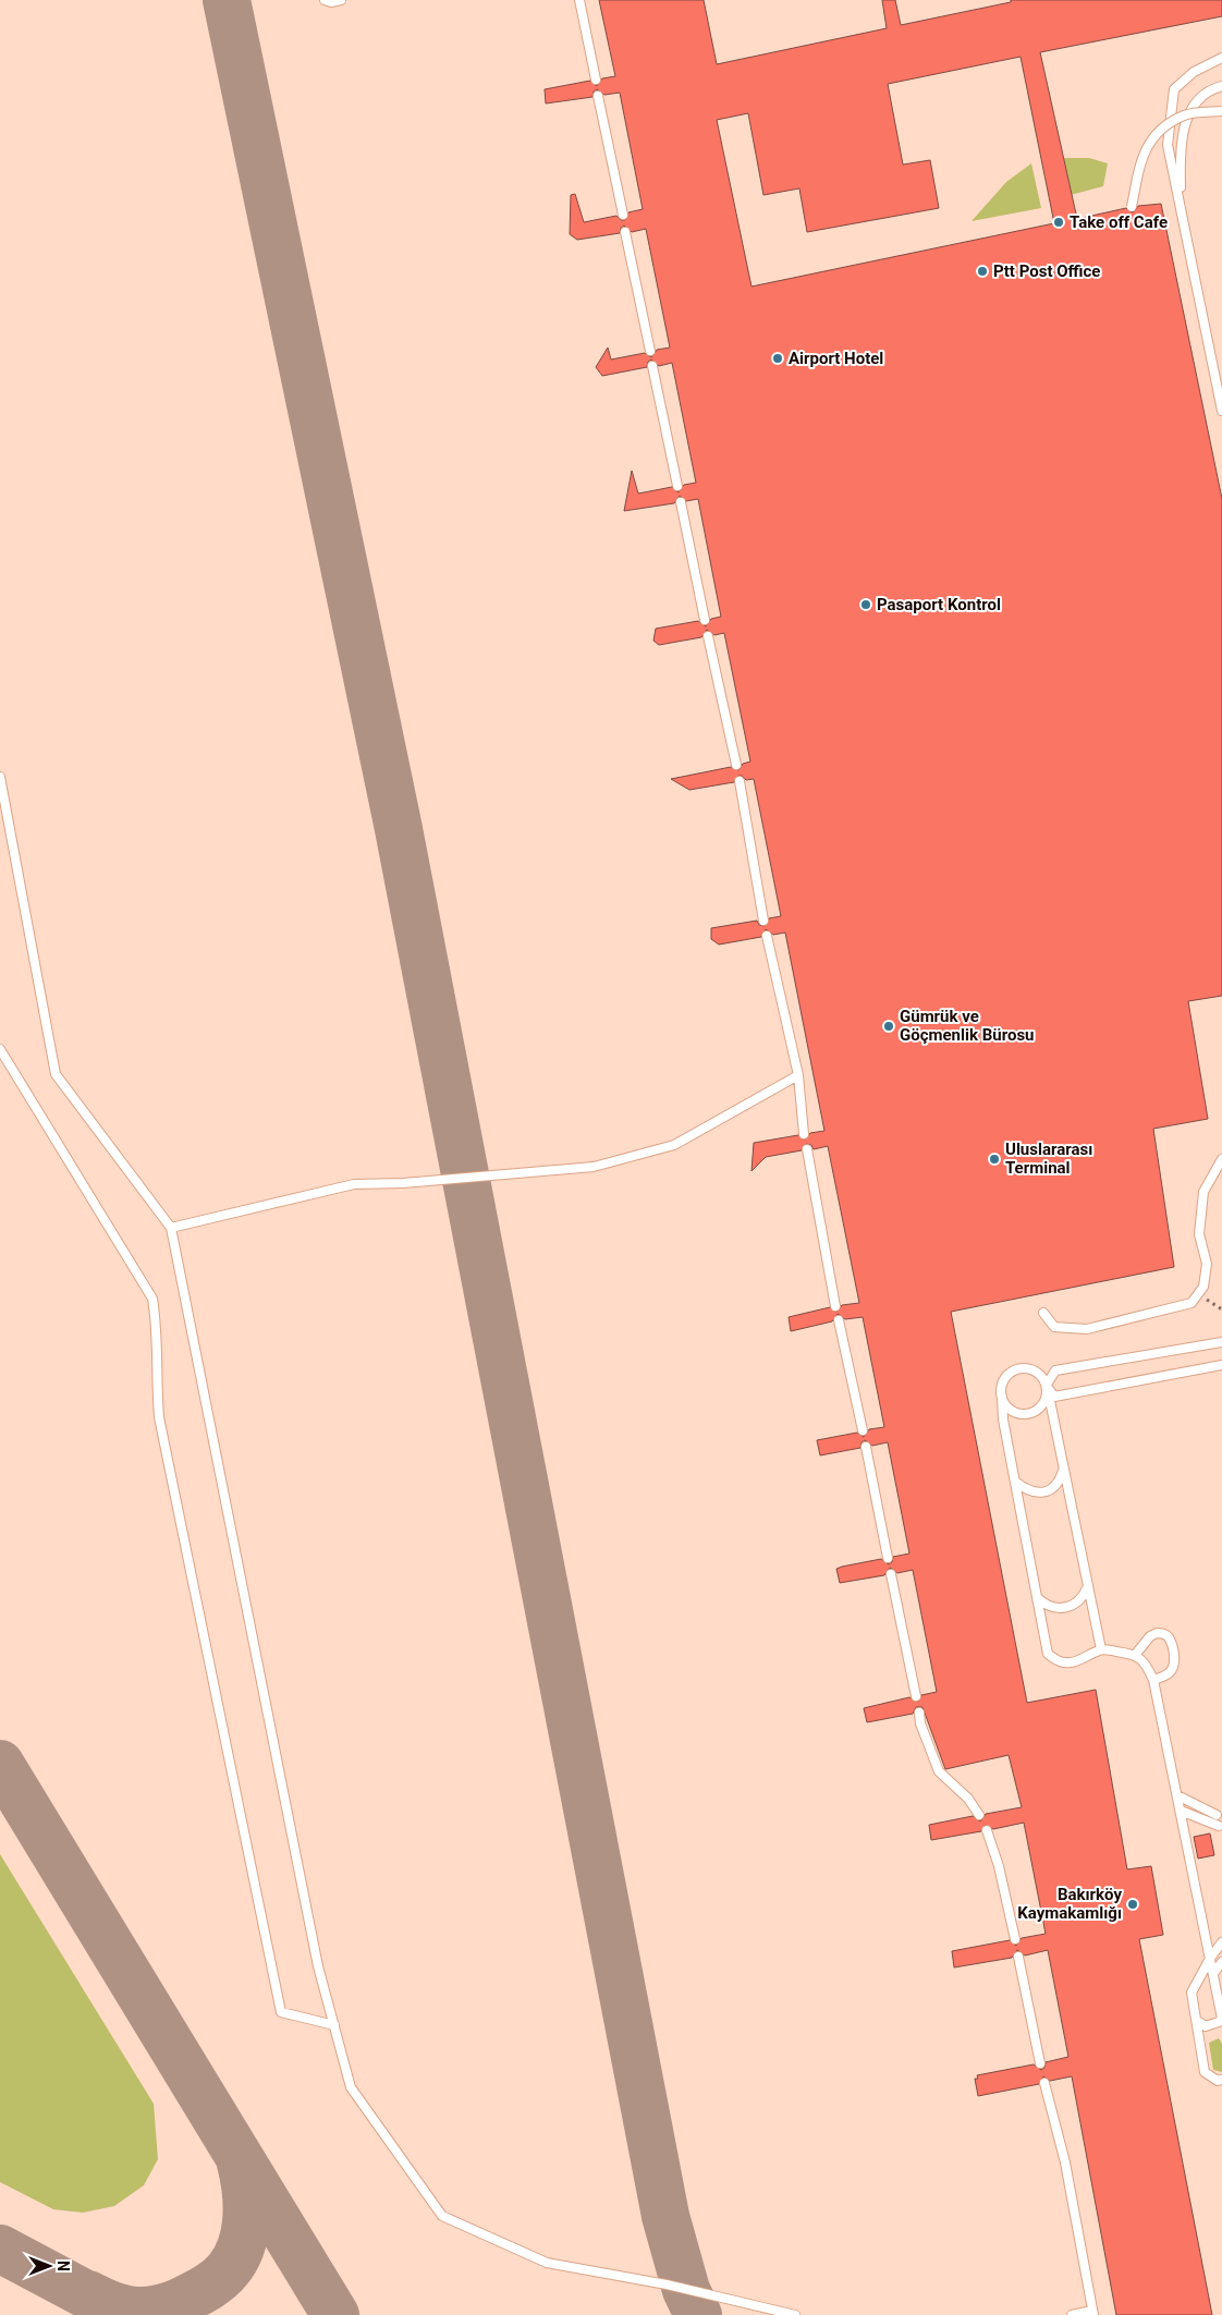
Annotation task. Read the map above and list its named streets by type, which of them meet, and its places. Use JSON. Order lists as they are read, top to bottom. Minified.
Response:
{"places":["Take off Cafe","Ptt Post Office","Airport Hotel","Pasaport Kontrol","Gümrük ve Göçmenlik Bürosu","Uluslararası Terminal","Bakırköy Kaymakamlığı"],"north":"right"}
